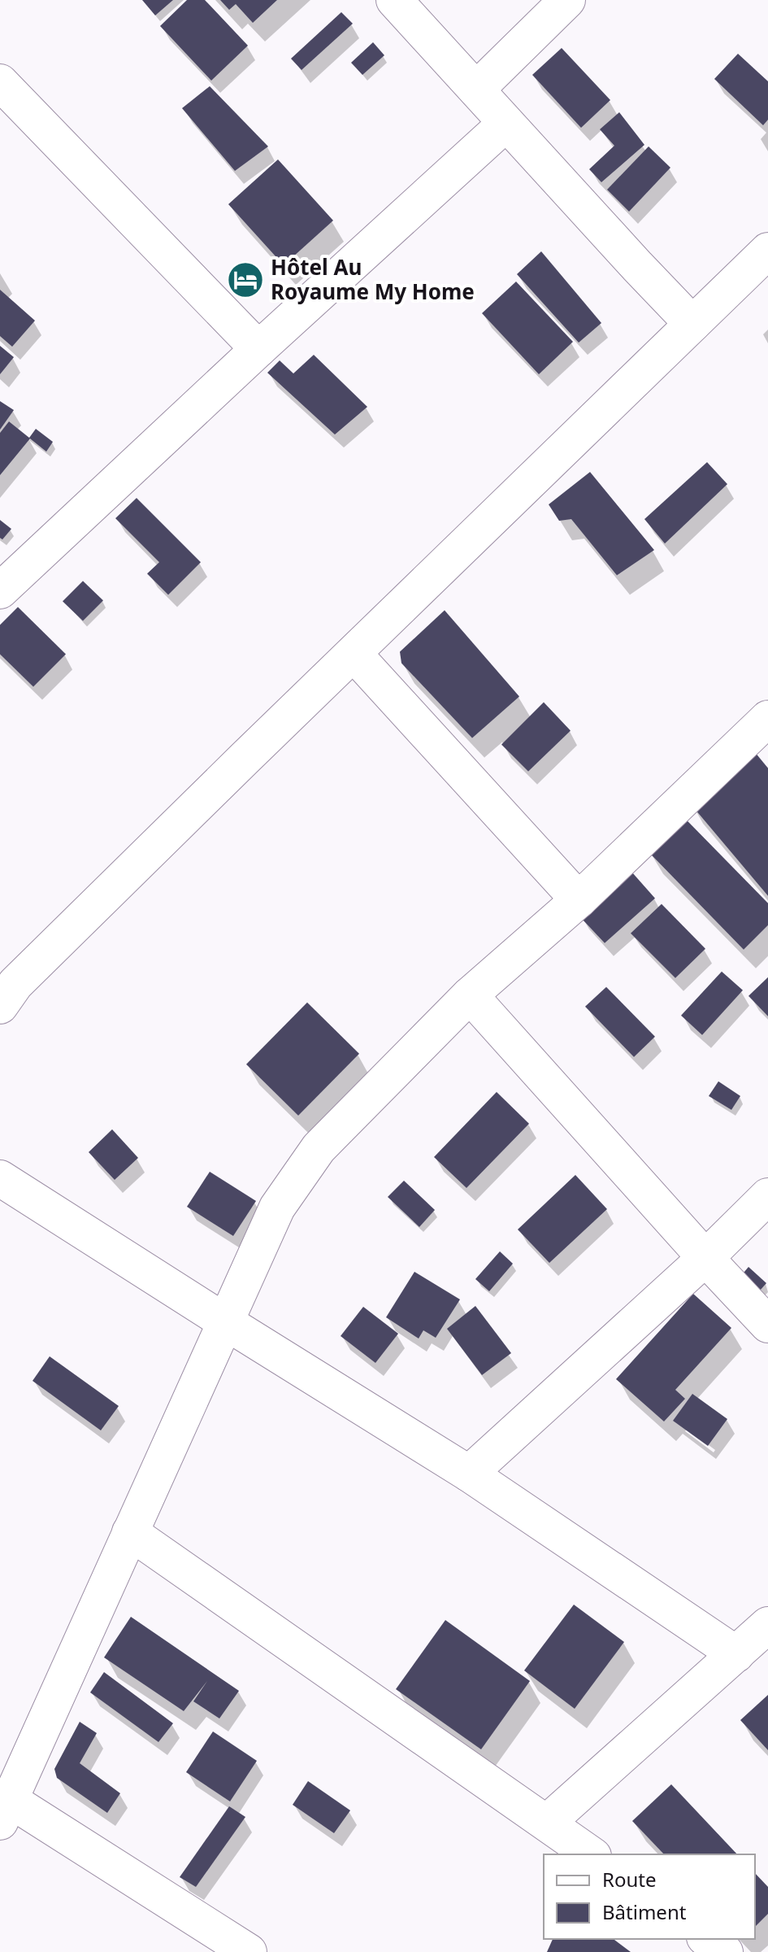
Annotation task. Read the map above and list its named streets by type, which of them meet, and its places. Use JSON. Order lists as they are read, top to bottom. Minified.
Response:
{"places":{"hotel":["Hôtel Au Royaume My Home"]},"legend":["Route","Bâtiment"]}
